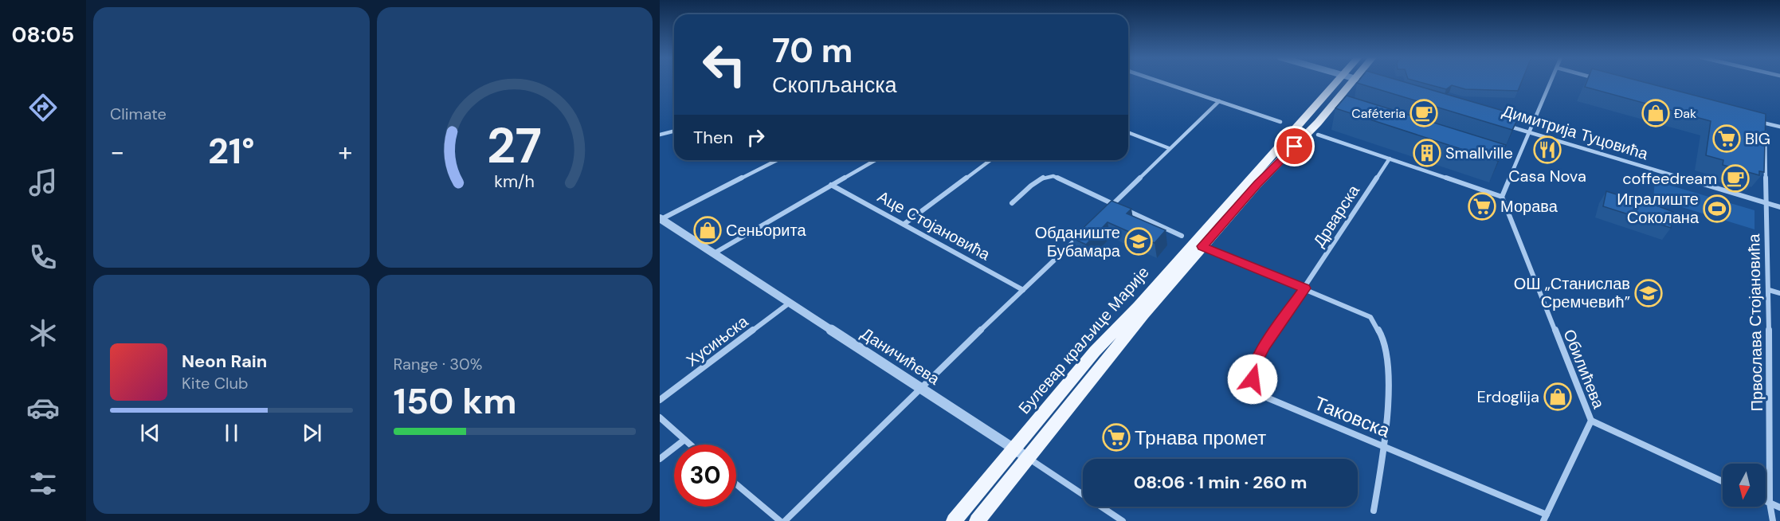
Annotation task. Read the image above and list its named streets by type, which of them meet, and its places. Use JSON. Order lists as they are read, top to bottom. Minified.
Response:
{"streets":{"main road":["Булевар краљице Марије"],"street":["Димитрија Туцовића","Дрварска","Аце Стојановића","Првослава Стојановића","Хусињска","Даничићева","Обилићева","Таковска"]},"crossings":[["Димитрија Туцовића","Првослава Стојановића"],["Дрварска","Таковска"],["Булевар краљице Марије","Даничићева"],["Хусињска","Даничићева"],["Обилићева","Таковска"]],"places":{"cafe":["Caféteria","coffeedream"],"shop":["Đak","Сеньорита","Erdoglija"],"supermarket":["BIG","Морава","Трнава промет"],"restaurant":["Casa Nova"],"building":["Smallville"],"sports":["Игралиште Соколана"],"school or university":["Обданиште Бубамара","ОШ „Станислав Сремчевић”"]},"north":"bottom","page":{"tabs":"08:05","tile":["Climate",["Range · 30%","150 km"]],"turn":["70 m","Скопљанска"],"then":"Then","heat":["−","21°","+"],"song":["Neon Rain","Kite Club"],"limit":"30","trip":"08:06 · 1 min · 260 m","gauge":["27","km/h"]}}
